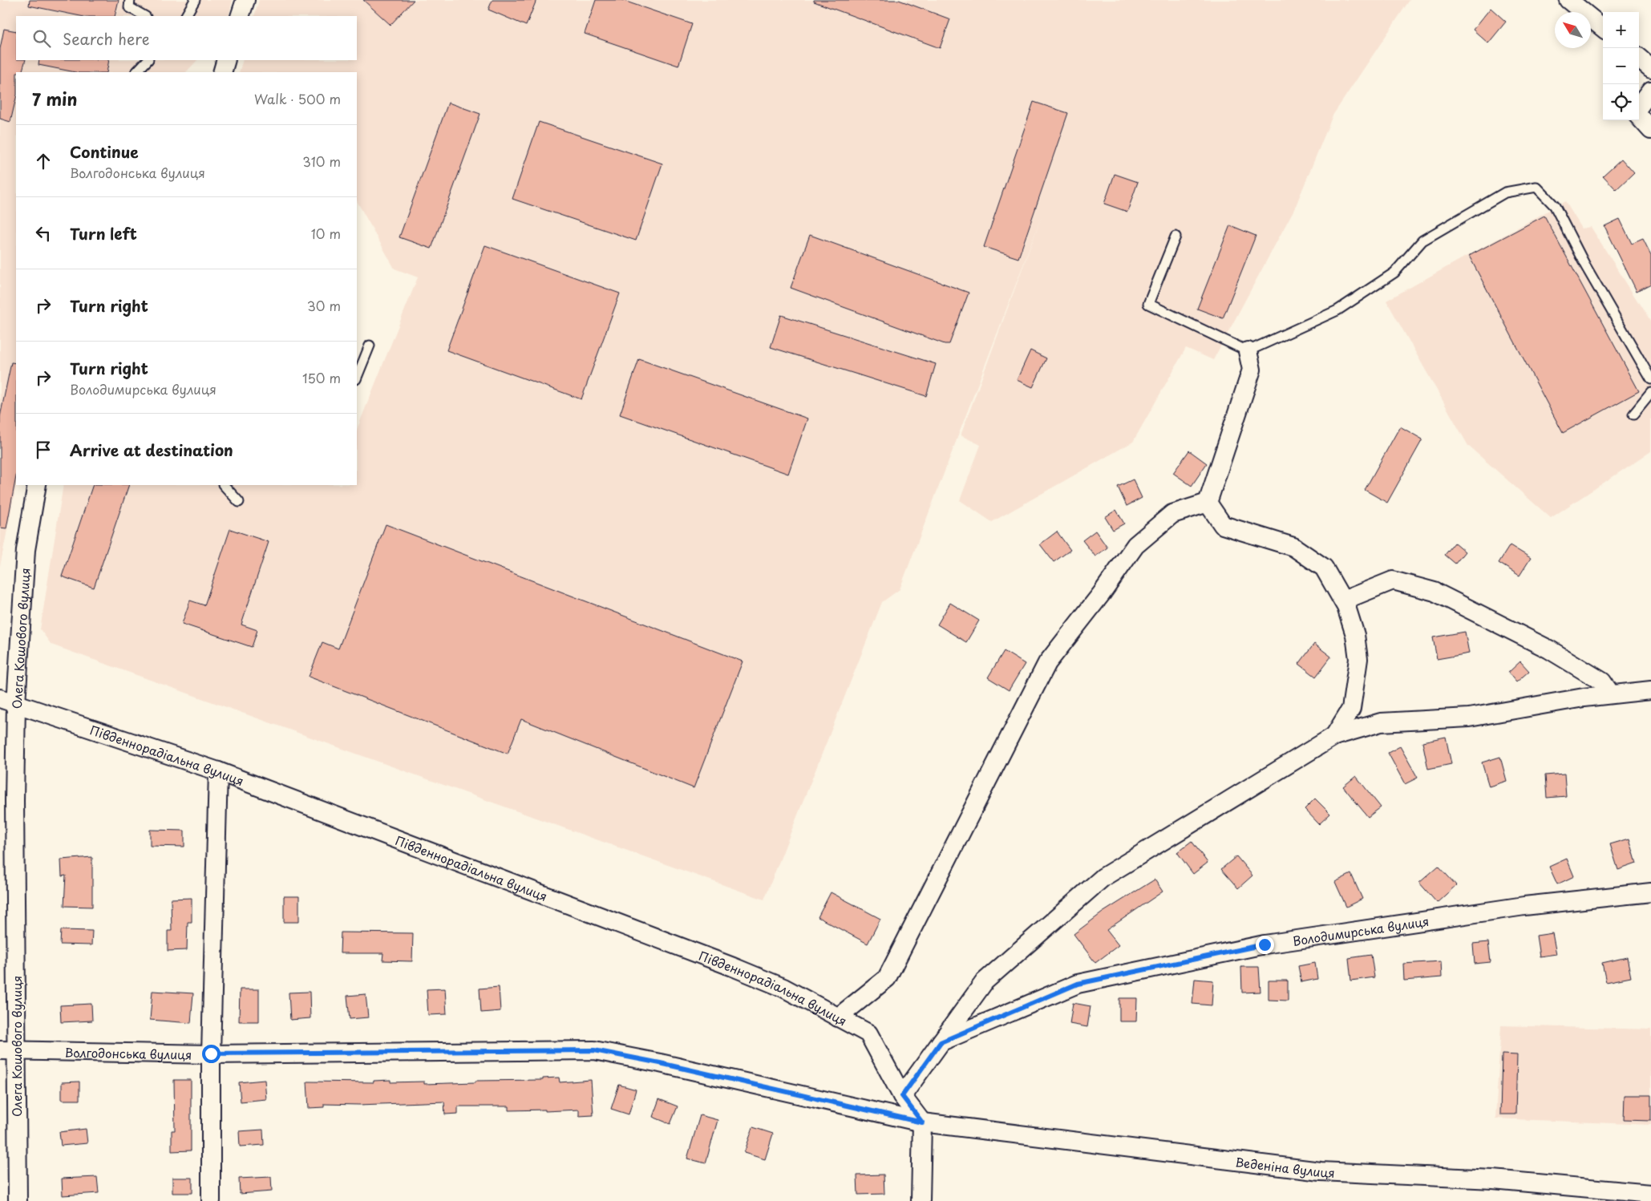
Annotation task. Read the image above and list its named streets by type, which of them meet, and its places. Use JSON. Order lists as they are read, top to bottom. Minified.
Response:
{"streets":{"street":["Олега Кошового вулиця","Південнорадіальна вулиця","Володимирська вулиця","Волгодонська вулиця","Веденіна вулиця"]},"crossings":[["Олега Кошового вулиця","Південнорадіальна вулиця"],["Олега Кошового вулиця","Волгодонська вулиця"],["Південнорадіальна вулиця","Волгодонська вулиця"],["Південнорадіальна вулиця","Веденіна вулиця"],["Волгодонська вулиця","Веденіна вулиця"]],"north":"top left","page":{"map_buttons":["+","−"],"search":"Search here","heading":["7 min","Walk · 500 m"],"list":[["Continue","Волгодонська вулиця","310 m"],["Turn left","10 m"],["Turn right","30 m"],["Turn right","Володимирська вулиця","150 m"],"Arrive at destination"]}}
